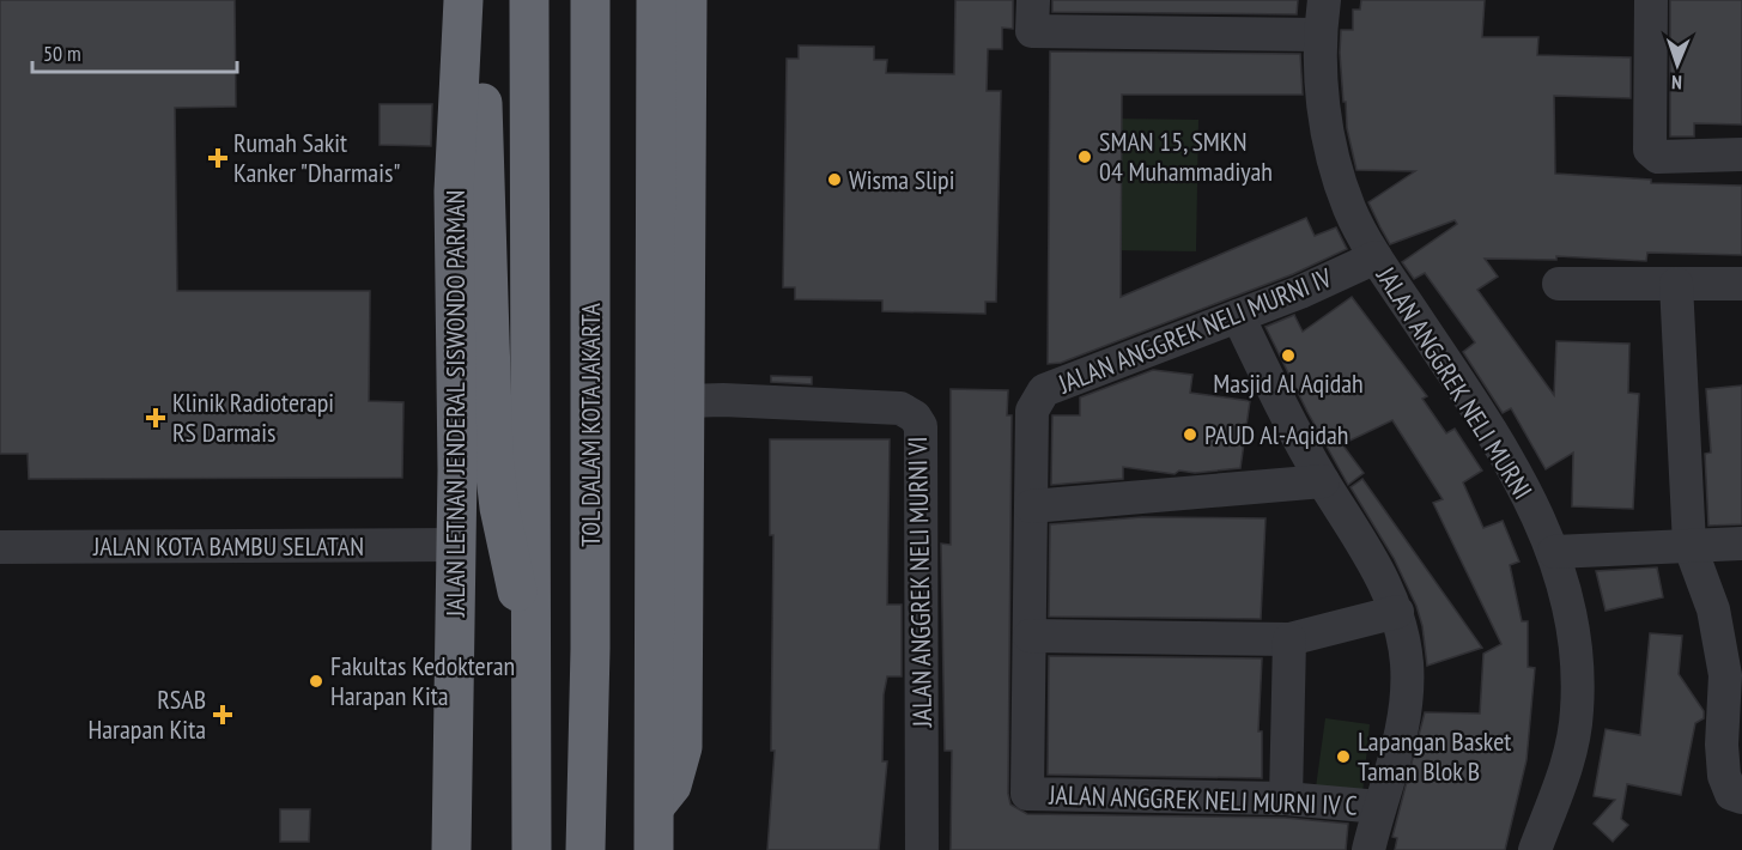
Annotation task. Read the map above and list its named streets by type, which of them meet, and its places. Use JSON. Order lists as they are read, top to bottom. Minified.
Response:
{"streets":{"highway":["JALAN LETNAN JENDERAL SISWONDO PARMAN","TOL DALAM KOTA JAKARTA"],"street":["JALAN ANGGREK NELI MURNI IV","JALAN ANGGREK NELI MURNI","JALAN KOTA BAMBU SELATAN","JALAN ANGGREK NELI MURNI VI","JALAN ANGGREK NELI MURNI IV C"]},"crossings":[["JALAN ANGGREK NELI MURNI IV","JALAN ANGGREK NELI MURNI"],["JALAN ANGGREK NELI MURNI IV","JALAN ANGGREK NELI MURNI IV C"],["JALAN LETNAN JENDERAL SISWONDO PARMAN","JALAN KOTA BAMBU SELATAN"]],"places":{"other":["SMAN 15, SMKN 04 Muhammadiyah","Wisma Slipi","Masjid Al Aqidah","PAUD Al-Aqidah","Fakultas Kedokteran Harapan Kita","Lapangan Basket Taman Blok B"],"health":["Rumah Sakit Kanker \"Dharmais\"","Klinik Radioterapi RS Darmais","RSAB Harapan Kita"]},"scale_bar":"50 m","north":"bottom"}
